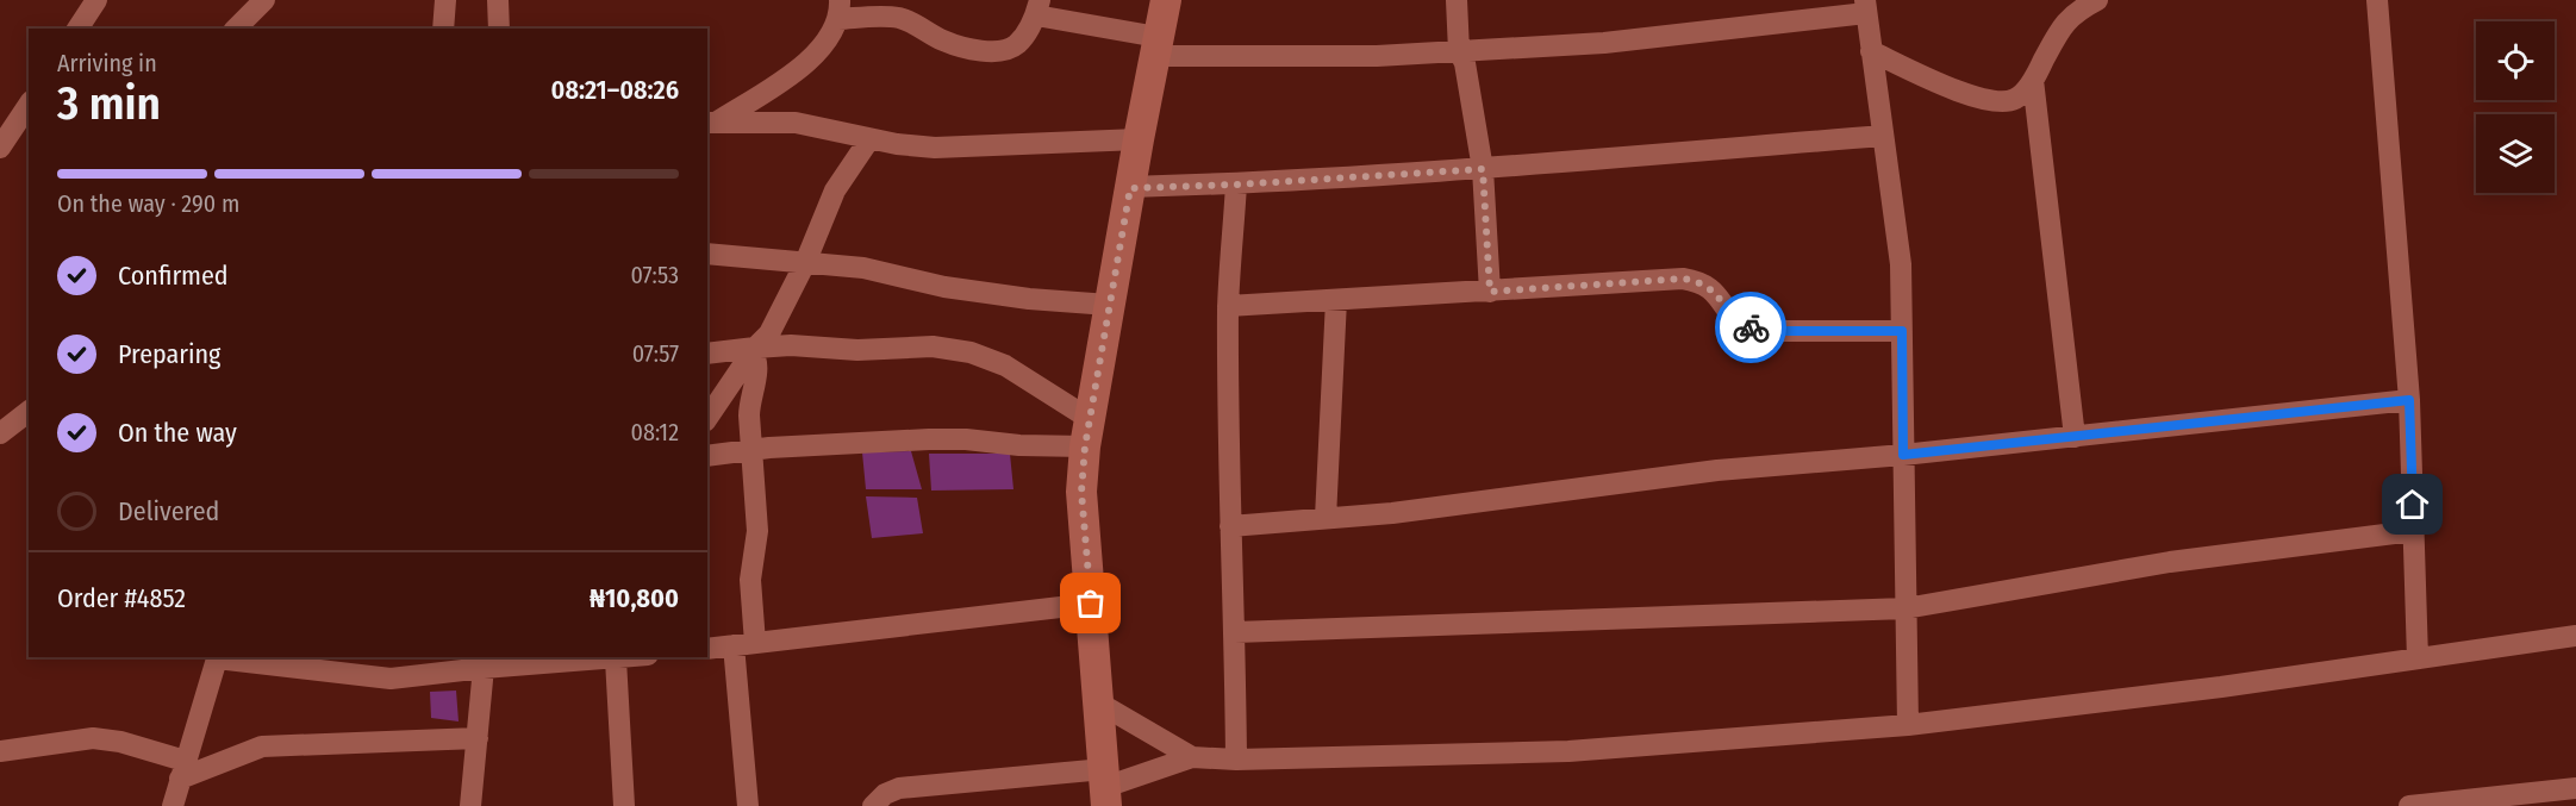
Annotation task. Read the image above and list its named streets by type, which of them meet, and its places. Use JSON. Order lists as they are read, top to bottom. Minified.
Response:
{"page":{"heading":["3 min","Arriving in","08:21–08:26"],"panel":["Order #4852","₦10,800"],"bar":"On the way · 290 m","list":[["Confirmed","07:53"],["Preparing","07:57"],["On the way","08:12"],"Delivered"]}}
